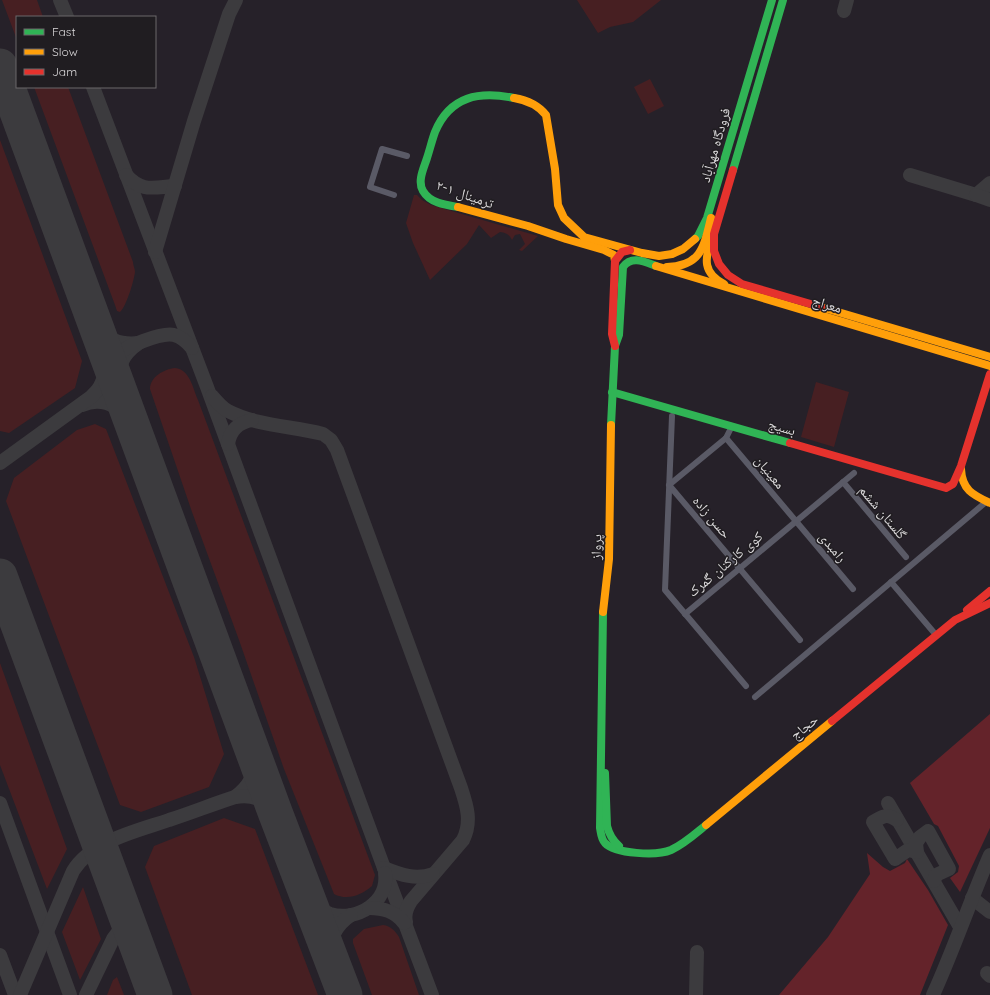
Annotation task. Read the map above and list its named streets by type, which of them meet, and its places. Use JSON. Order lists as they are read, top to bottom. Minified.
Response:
{"streets":{"main road":["فرودگاه مهرآباد","ترمینال ۱-۲","معراج","بسیج","پرواز","حجاج"],"street":["معینیان","گلستان ششم","حسن زاده","رامبدی","کوی کارکنان گمرک"]},"crossings":[["فرودگاه مهرآباد","معراج"],["معراج","پرواز"],["بسیج","پرواز"],["معینیان","رامبدی"],["معینیان","کوی کارکنان گمرک"],["گلستان ششم","کوی کارکنان گمرک"],["حسن زاده","کوی کارکنان گمرک"],["پرواز","حجاج"],["رامبدی","کوی کارکنان گمرک"]],"legend":["Fast","Slow","Jam"]}
